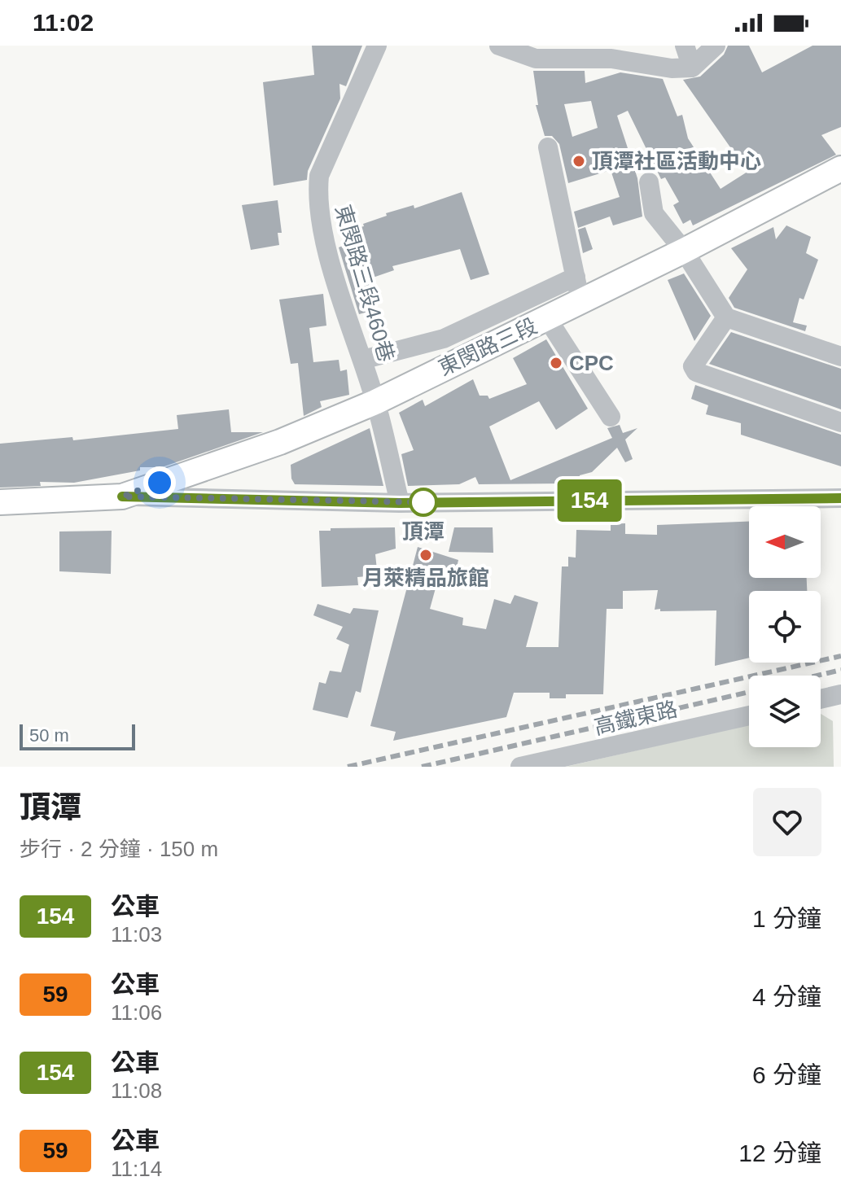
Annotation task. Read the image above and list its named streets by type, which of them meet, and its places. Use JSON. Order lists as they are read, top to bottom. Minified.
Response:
{"streets":{"main road":["東閔路三段"],"street":["東閔路三段460巷","高鐵東路"]},"crossings":[["東閔路三段460巷","東閔路三段"]],"places":["頂潭社區活動中心","CPC","頂潭","月萊精品旅館"],"lines":["bus line 154"],"scale_bar":"50 m","north":"left","page":{"status":"11:02","on_map":"154","scale":"50 m","heading":["頂潭","步行 · 2 分鐘 · 150 m"],"list":[{"mark":"154","name":"公車","note":"11:03","value":"1 分鐘"},{"mark":"59","name":"公車","note":"11:06","value":"4 分鐘"},{"mark":"154","name":"公車","note":"11:08","value":"6 分鐘"},{"mark":"59","name":"公車","note":"11:14","value":"12 分鐘"}]}}
